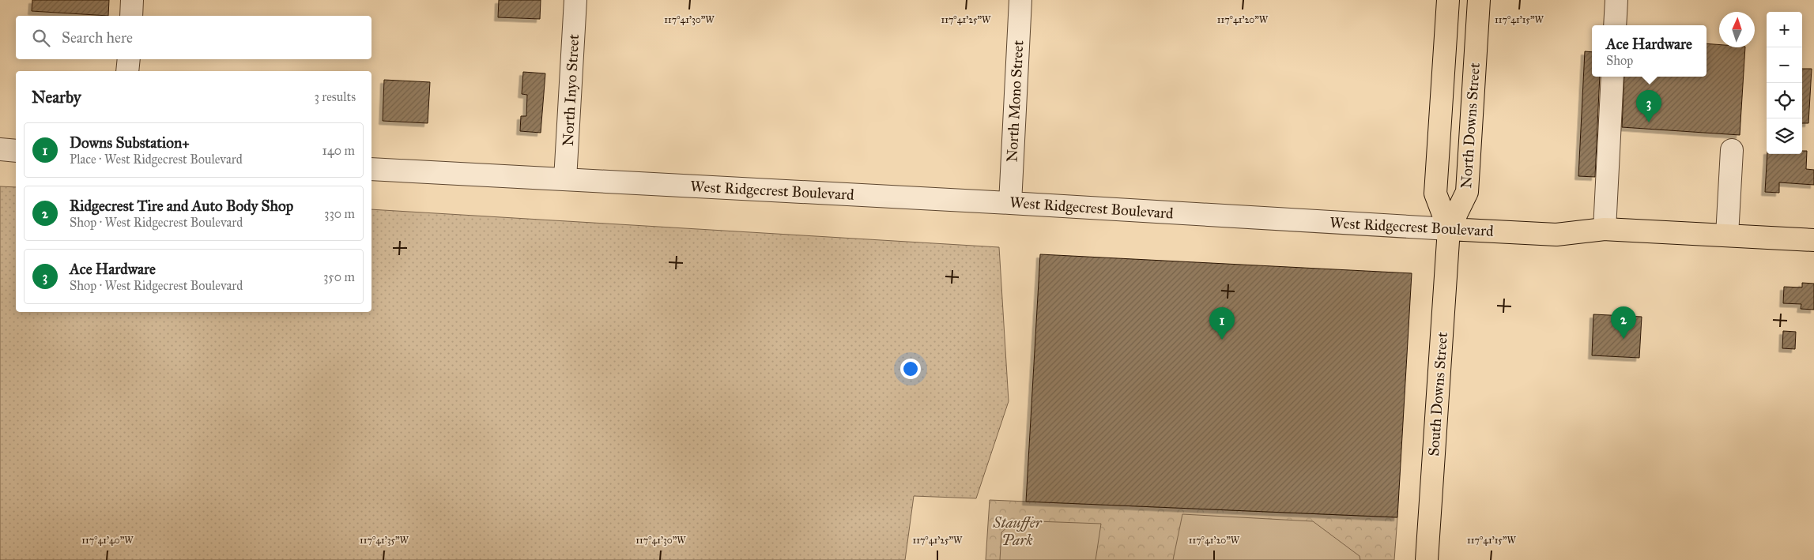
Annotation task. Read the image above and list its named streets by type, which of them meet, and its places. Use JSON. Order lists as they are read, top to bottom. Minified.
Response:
{"streets":{"main road":["North Downs Street","West Ridgecrest Boulevard","South Downs Street"],"street":["North Inyo Street","North Mono Street"]},"crossings":[["North Inyo Street","West Ridgecrest Boulevard"],["North Mono Street","West Ridgecrest Boulevard"],["North Downs Street","West Ridgecrest Boulevard"],["North Downs Street","South Downs Street"],["West Ridgecrest Boulevard","South Downs Street"]],"parks":["Stauffer Park"],"north":"top","page":{"map_buttons":["+","−"],"search":"Search here","popup":["Ace Hardware","Shop"],"heading":["Nearby","3 results"],"pins":["3","2","1"],"list":[{"mark":"1","name":"Downs Substation+","note":"Place · West Ridgecrest Boulevard","value":"140 m"},{"mark":"2","name":"Ridgecrest Tire and Auto Body Shop","note":"Shop · West Ridgecrest Boulevard","value":"330 m"},{"mark":"3","name":"Ace Hardware","note":"Shop · West Ridgecrest Boulevard","value":"350 m"}]},"coordinates":["117°41'30\"W","117°41'25\"W","117°41'20\"W","117°41'15\"W","117°41'40\"W","117°41'35\"W"]}
